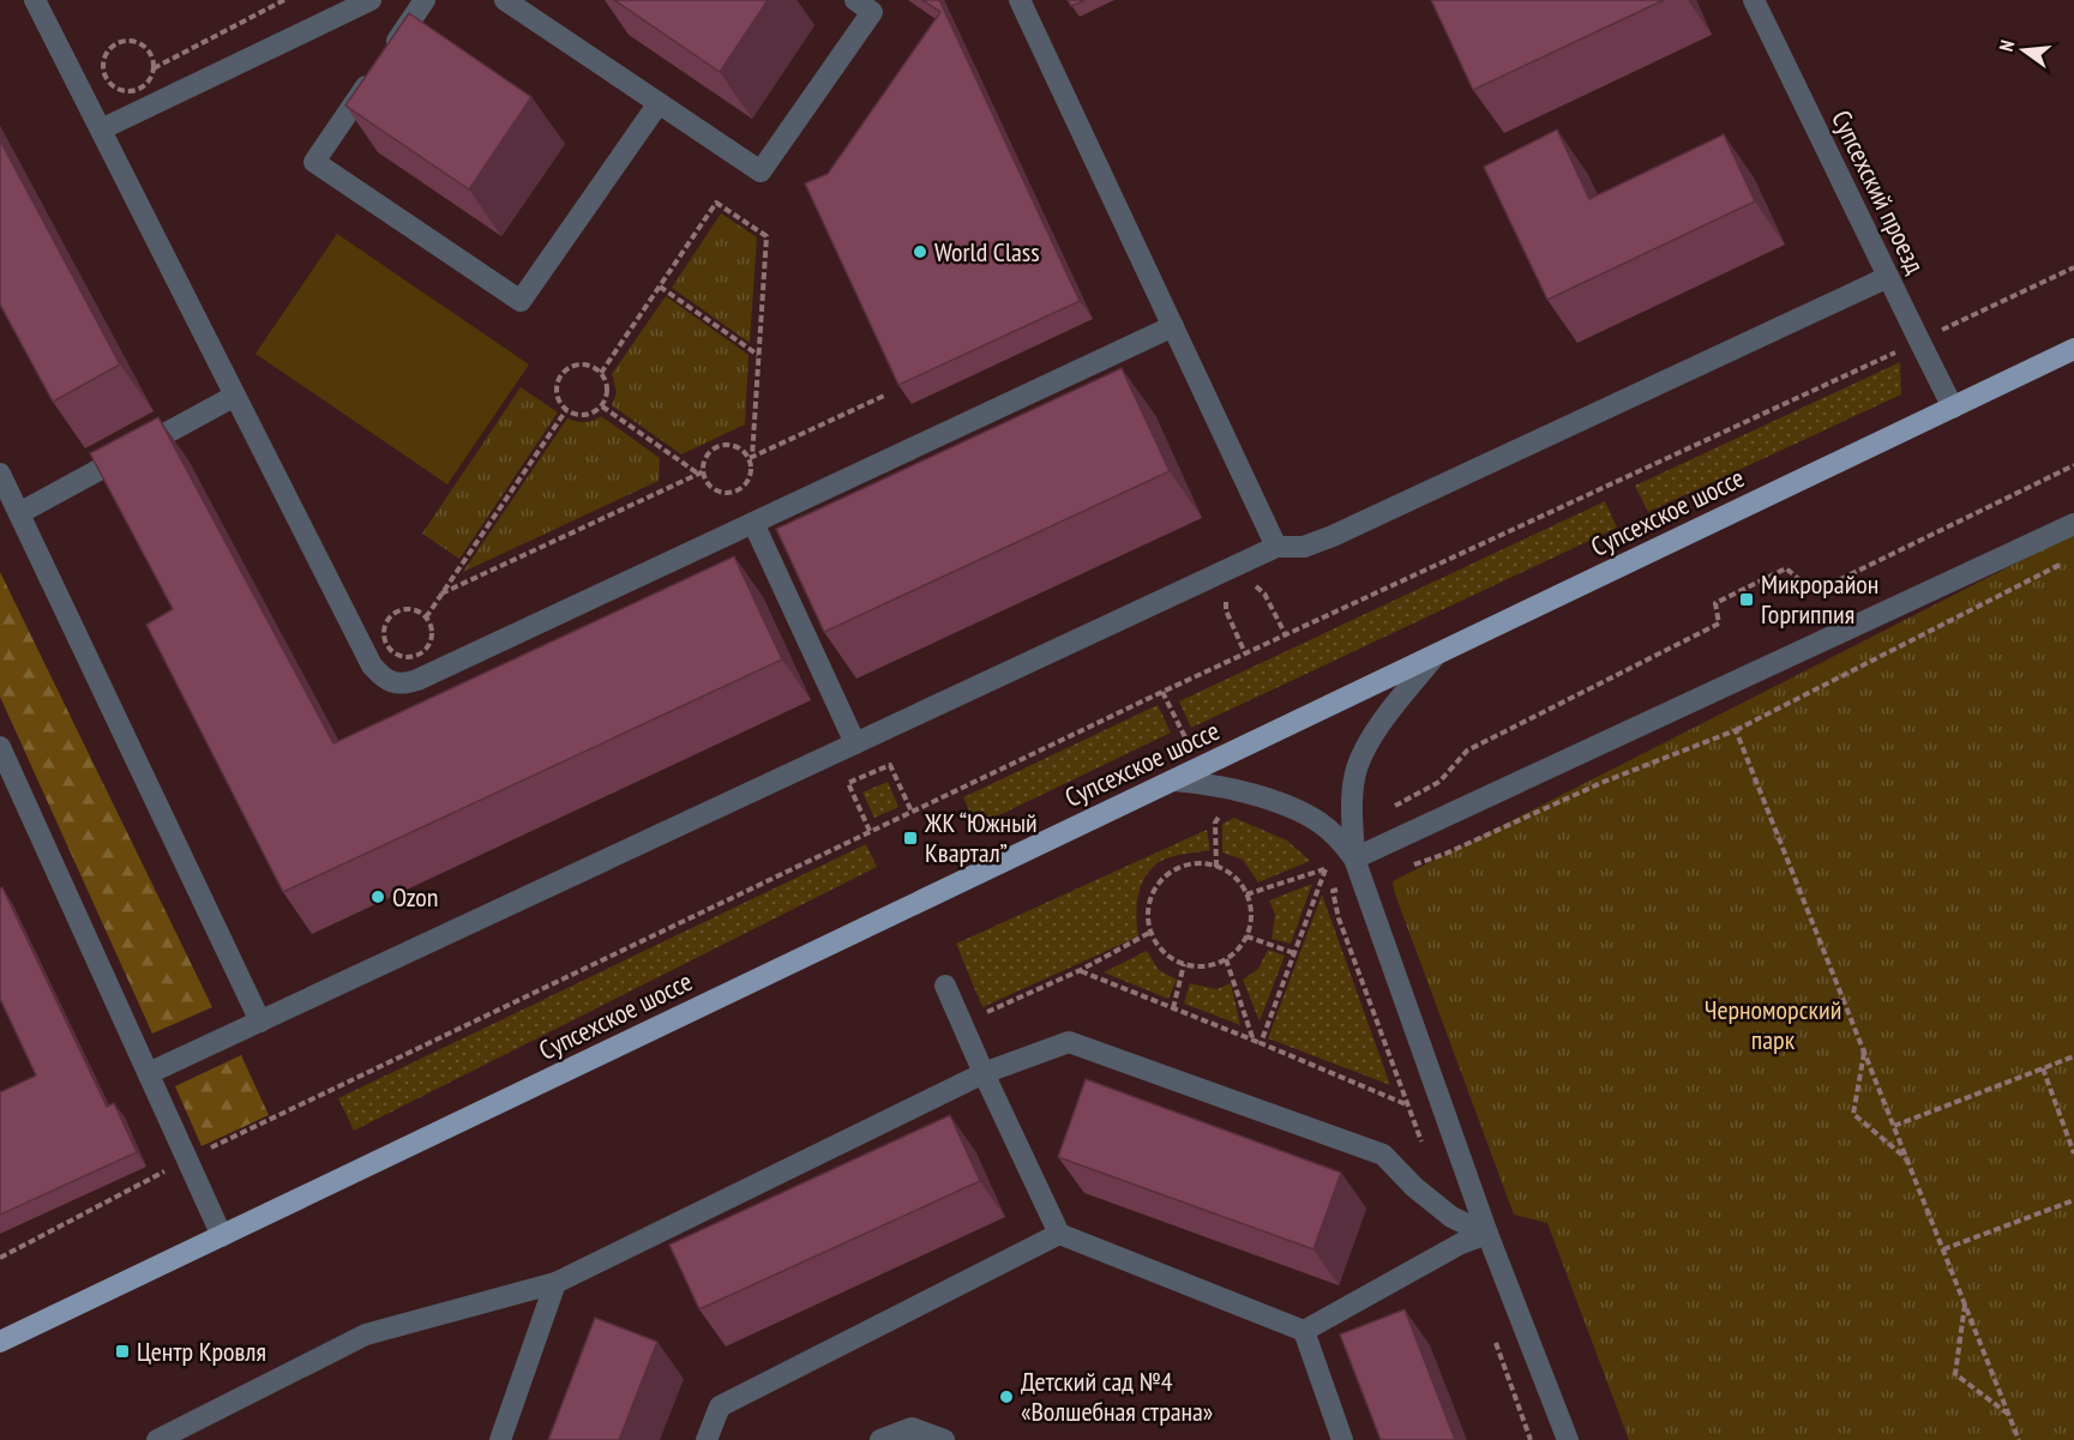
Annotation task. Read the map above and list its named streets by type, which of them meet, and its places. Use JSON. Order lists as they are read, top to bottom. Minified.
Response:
{"streets":{"main road":["Супсехское шоссе"],"street":["Супсехский проезд"]},"crossings":[["Супсехский проезд","Супсехское шоссе"]],"parks":["Черноморский парк"],"places":{"other":["World Class","Ozon","Детский сад №4 «Волшебная страна»"],"transit":["Микрорайон Горгиппия","ЖК “Южный Квартал”","Центр Кровля"]},"north":"left"}
